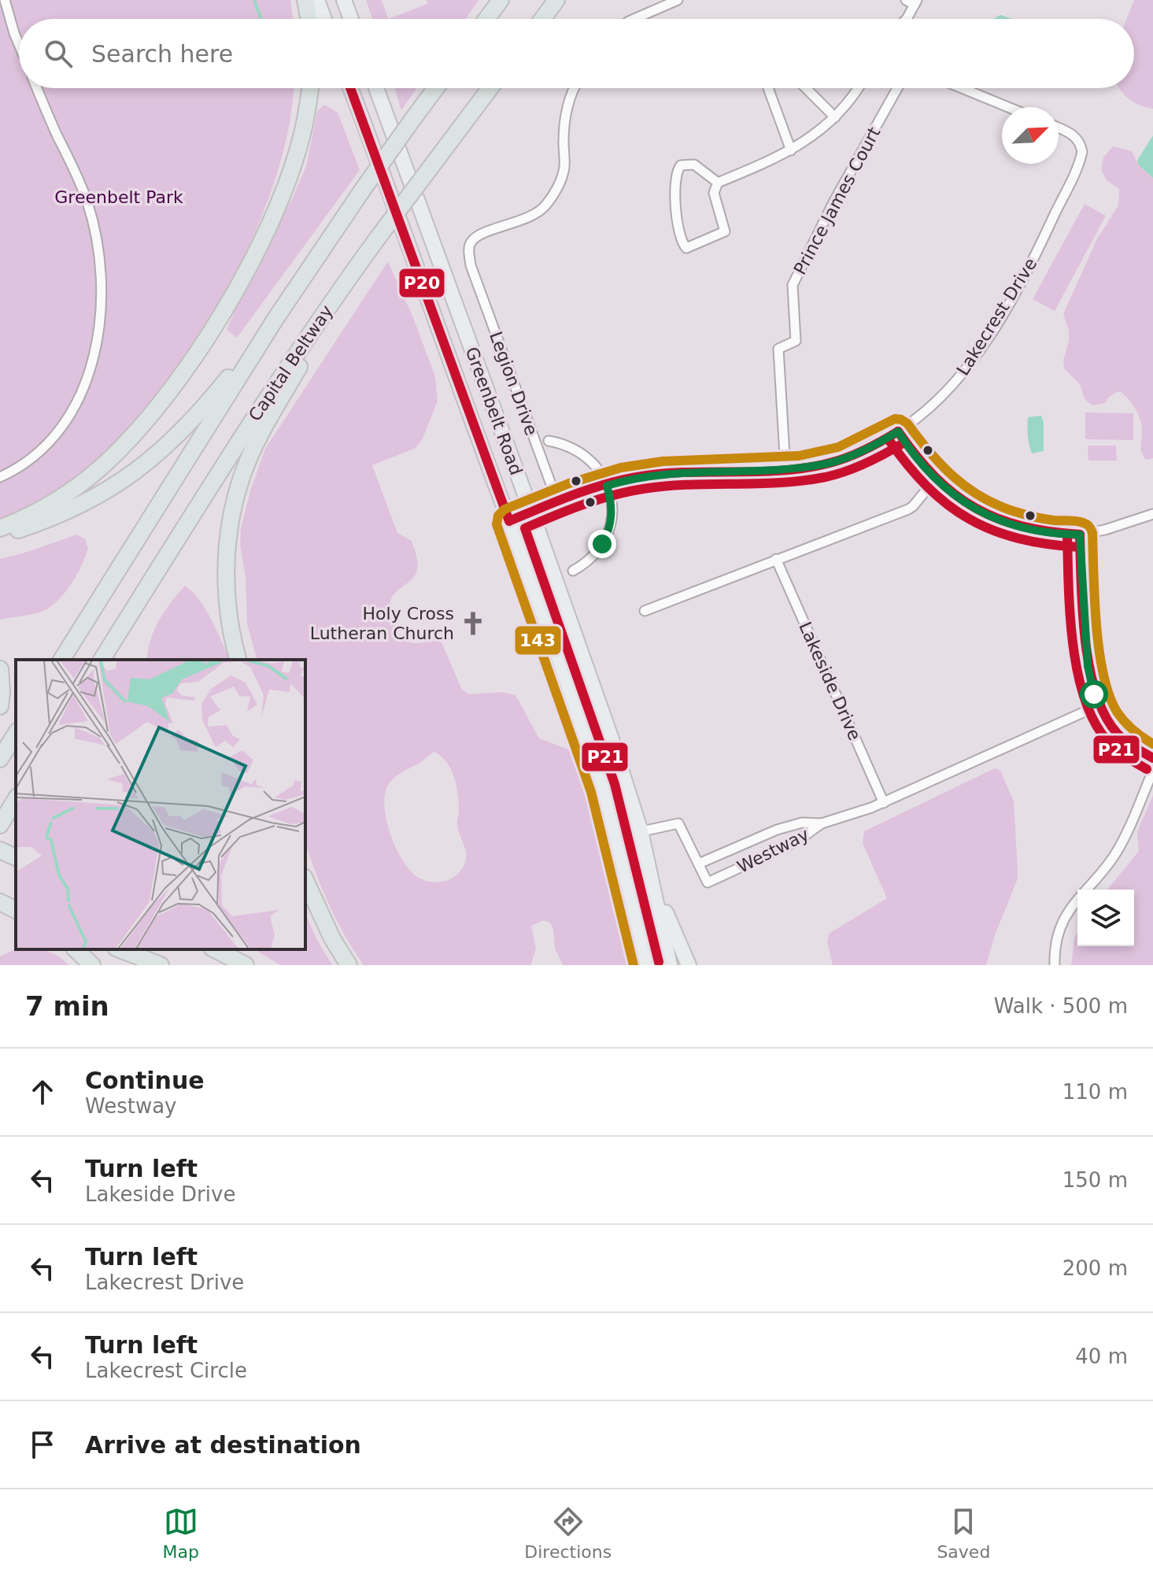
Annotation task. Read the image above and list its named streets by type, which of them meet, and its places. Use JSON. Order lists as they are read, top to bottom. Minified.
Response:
{"streets":{"highway":["Capital Beltway"],"main road":["Greenbelt Road"],"street":["Prince James Court","Lakecrest Drive","Legion Drive","Lakeside Drive","Westway"]},"crossings":[["Prince James Court","Lakecrest Drive"],["Lakecrest Drive","Legion Drive"],["Lakecrest Drive","Greenbelt Road"]],"parks":["Greenbelt Park"],"places":{"church":["Holy Cross Lutheran Church"]},"lines":["transit line P20","transit line 143","transit line P21"],"north":"top right","page":{"search":"Search here","heading":["7 min","Walk · 500 m"],"list":[["Continue","Westway","110 m"],["Turn left","Lakeside Drive","150 m"],["Turn left","Lakecrest Drive","200 m"],["Turn left","Lakecrest Circle","40 m"],"Arrive at destination"],"nav":["Map","Directions","Saved"]}}
